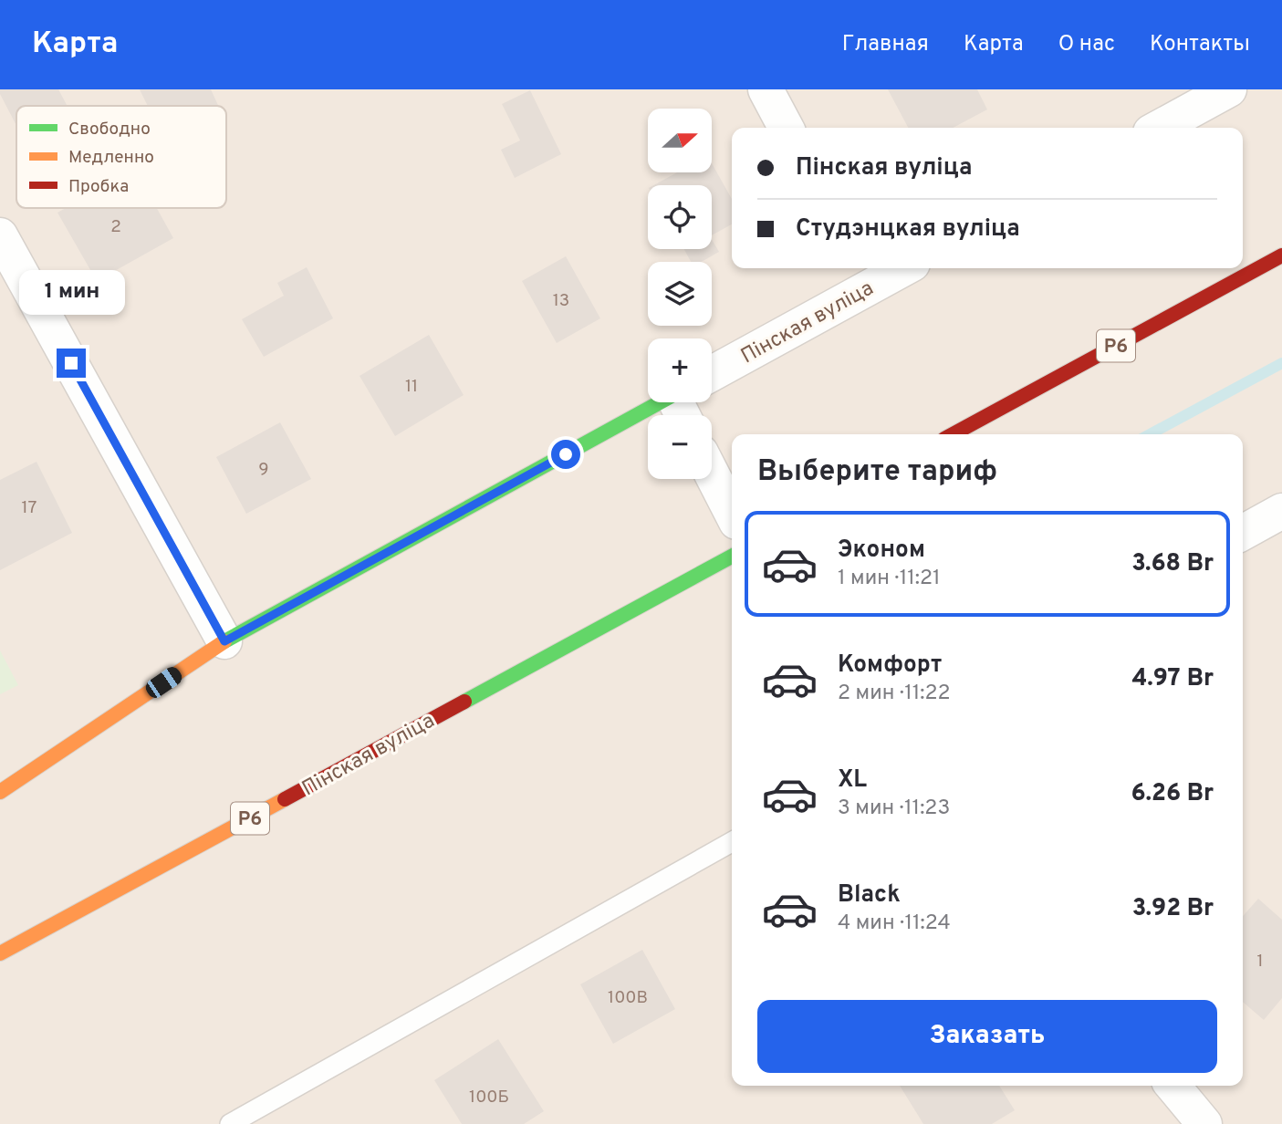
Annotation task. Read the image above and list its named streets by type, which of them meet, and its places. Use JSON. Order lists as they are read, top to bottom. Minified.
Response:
{"streets":{"main road":["Пінская вуліца","Р6"]},"house_numbers":["2","13","11","9","17","1","100В","100Б"],"legend":["Свободно","Медленно","Пробка"],"north":"right","page":{"header":"Карта","nav":["Главная","Карта","О нас","Контакты"],"map_buttons":["+","−"],"banner":["Пінская вуліца","Студэнцкая вуліца"],"bubble":"1 мин","heading":"Выберите тариф","list":[{"name":"Эконом","note":"1 мин · 11:21","value":"3.68 Br"},{"name":"Комфорт","note":"2 мин · 11:22","value":"4.97 Br"},{"name":"XL","note":"3 мин · 11:23","value":"6.26 Br"},{"name":"Black","note":"4 мин · 11:24","value":"3.92 Br"}],"buttons":"Заказать"}}
